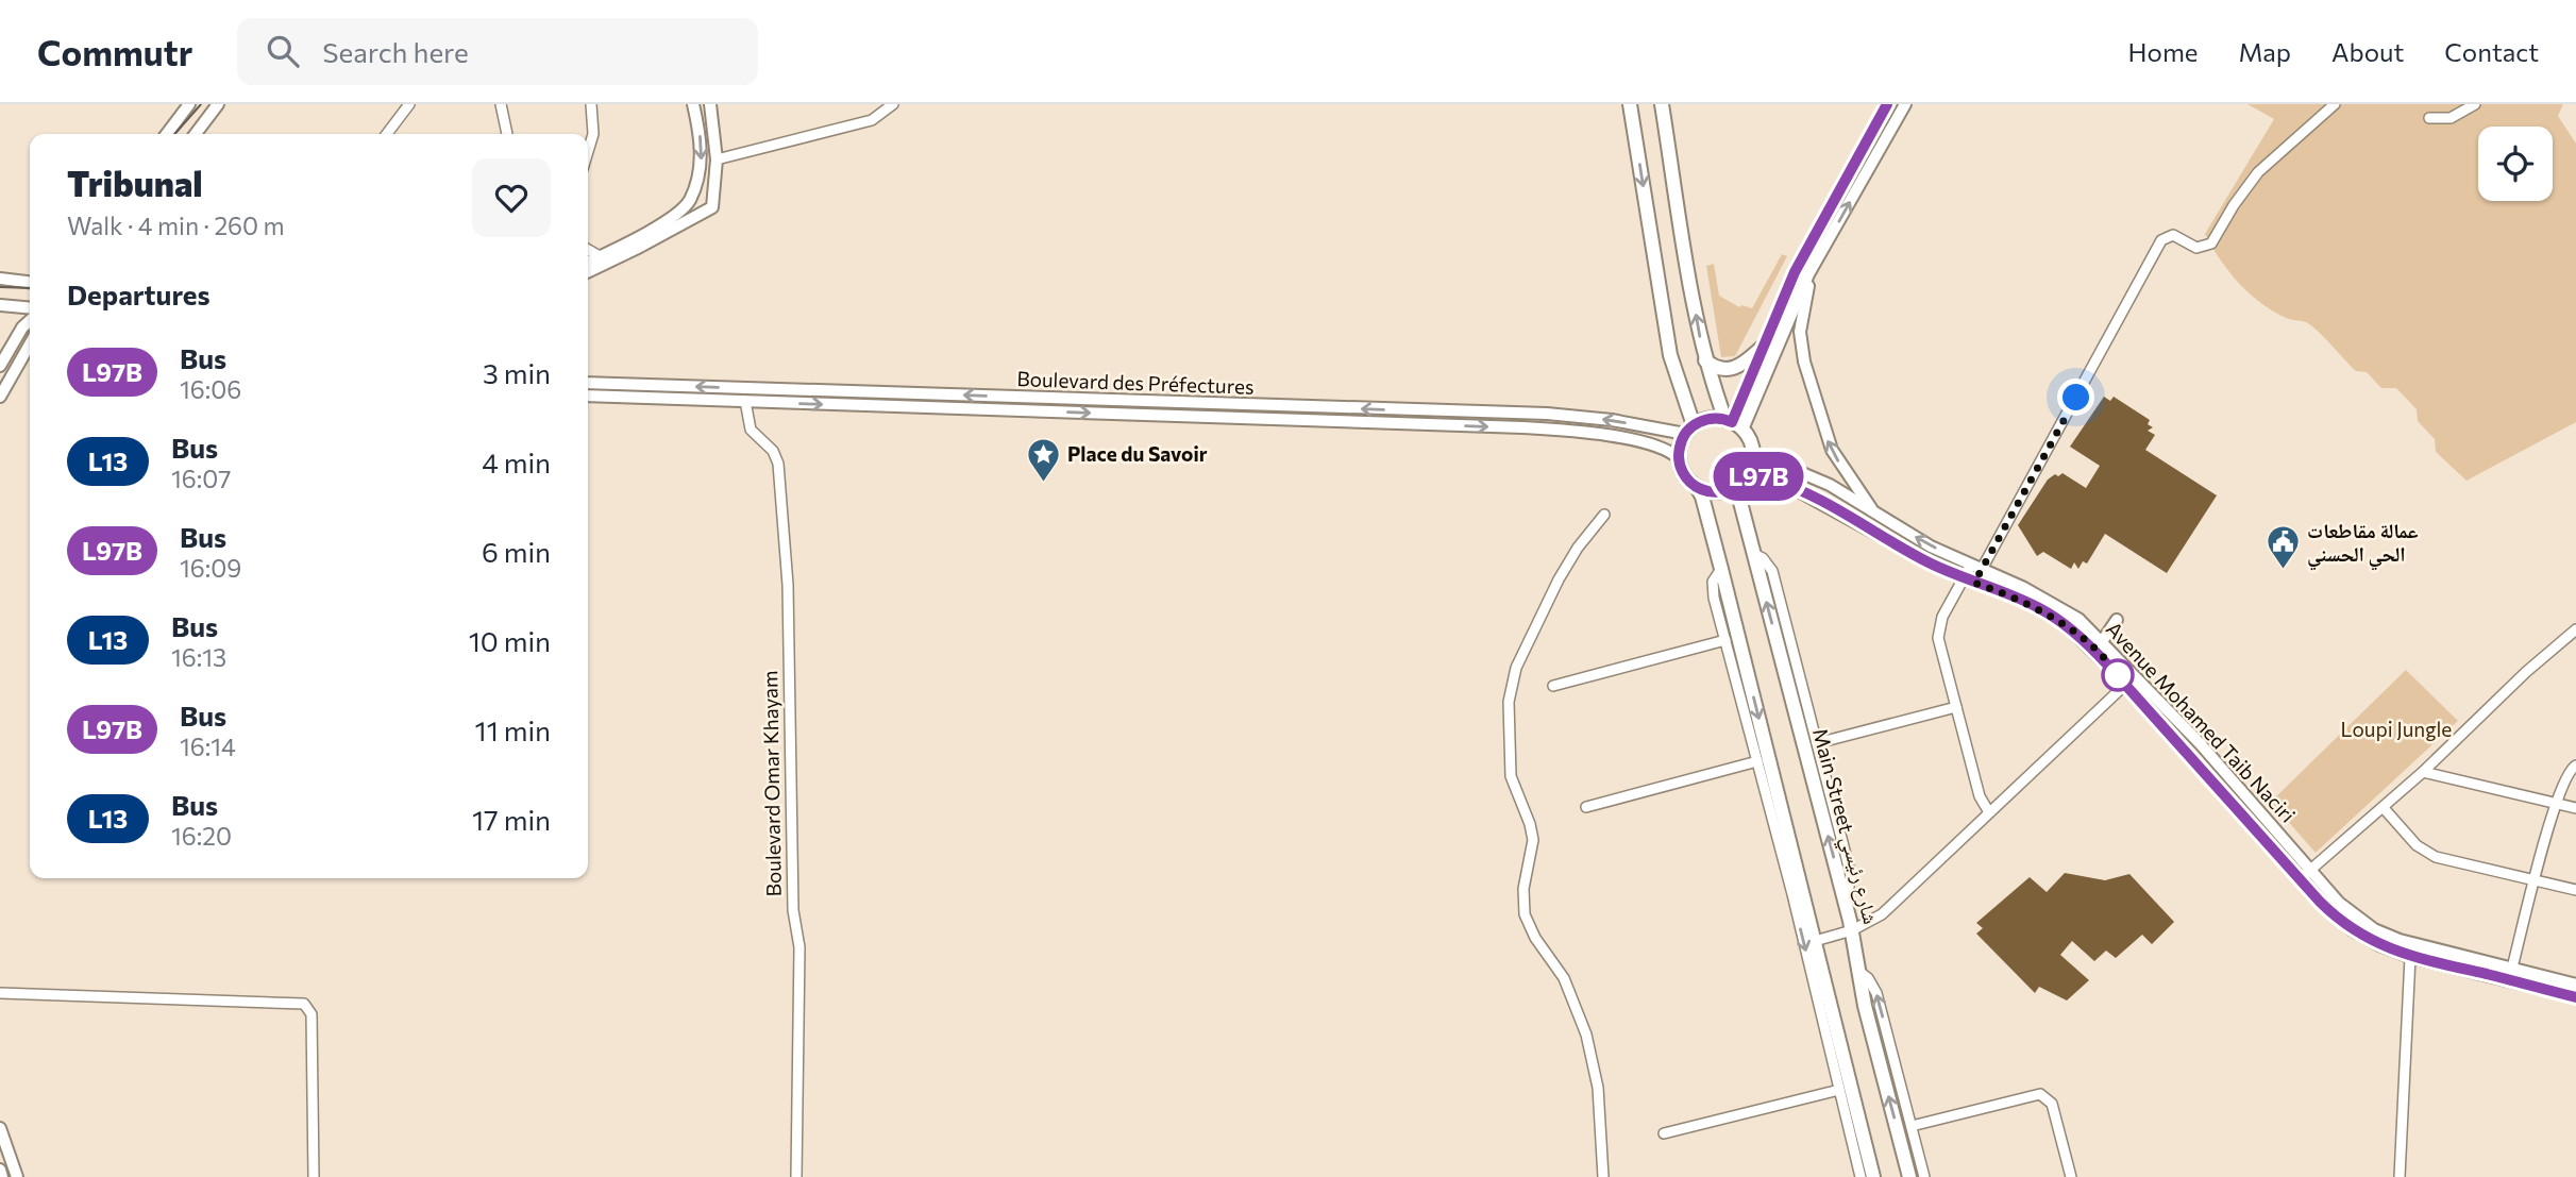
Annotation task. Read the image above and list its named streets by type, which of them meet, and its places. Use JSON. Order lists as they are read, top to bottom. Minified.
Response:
{"streets":{"main road":["Main Street شارع رئيسي"],"street":["Boulevard des Préfectures","Avenue Mohamed Taib Naciri","Boulevard Omar Khayam"]},"crossings":[["Boulevard des Préfectures","Avenue Mohamed Taib Naciri"],["Boulevard des Préfectures","Boulevard Omar Khayam"],["Boulevard des Préfectures","Main Street شارع رئيسي"],["Avenue Mohamed Taib Naciri","Main Street شارع رئيسي"]],"parks":["Loupi Jungle"],"places":{"place":["Place du Savoir"],"public building":["عمالة مقاطعات الحي الحسني"]},"lines":["bus line L97B"],"page":{"header":"Commutr","search":"Search here","nav":["Home","Map","About","Contact"],"on_map":"L97B","heading":[["Tribunal","Walk · 4 min · 260 m"],"Departures"],"list":[{"mark":"L97B","name":"Bus","note":"16:06","value":"3 min"},{"mark":"L13","name":"Bus","note":"16:07","value":"4 min"},{"mark":"L97B","name":"Bus","note":"16:09","value":"6 min"},{"mark":"L13","name":"Bus","note":"16:13","value":"10 min"},{"mark":"L97B","name":"Bus","note":"16:14","value":"11 min"},{"mark":"L13","name":"Bus","note":"16:20","value":"17 min"}]}}
